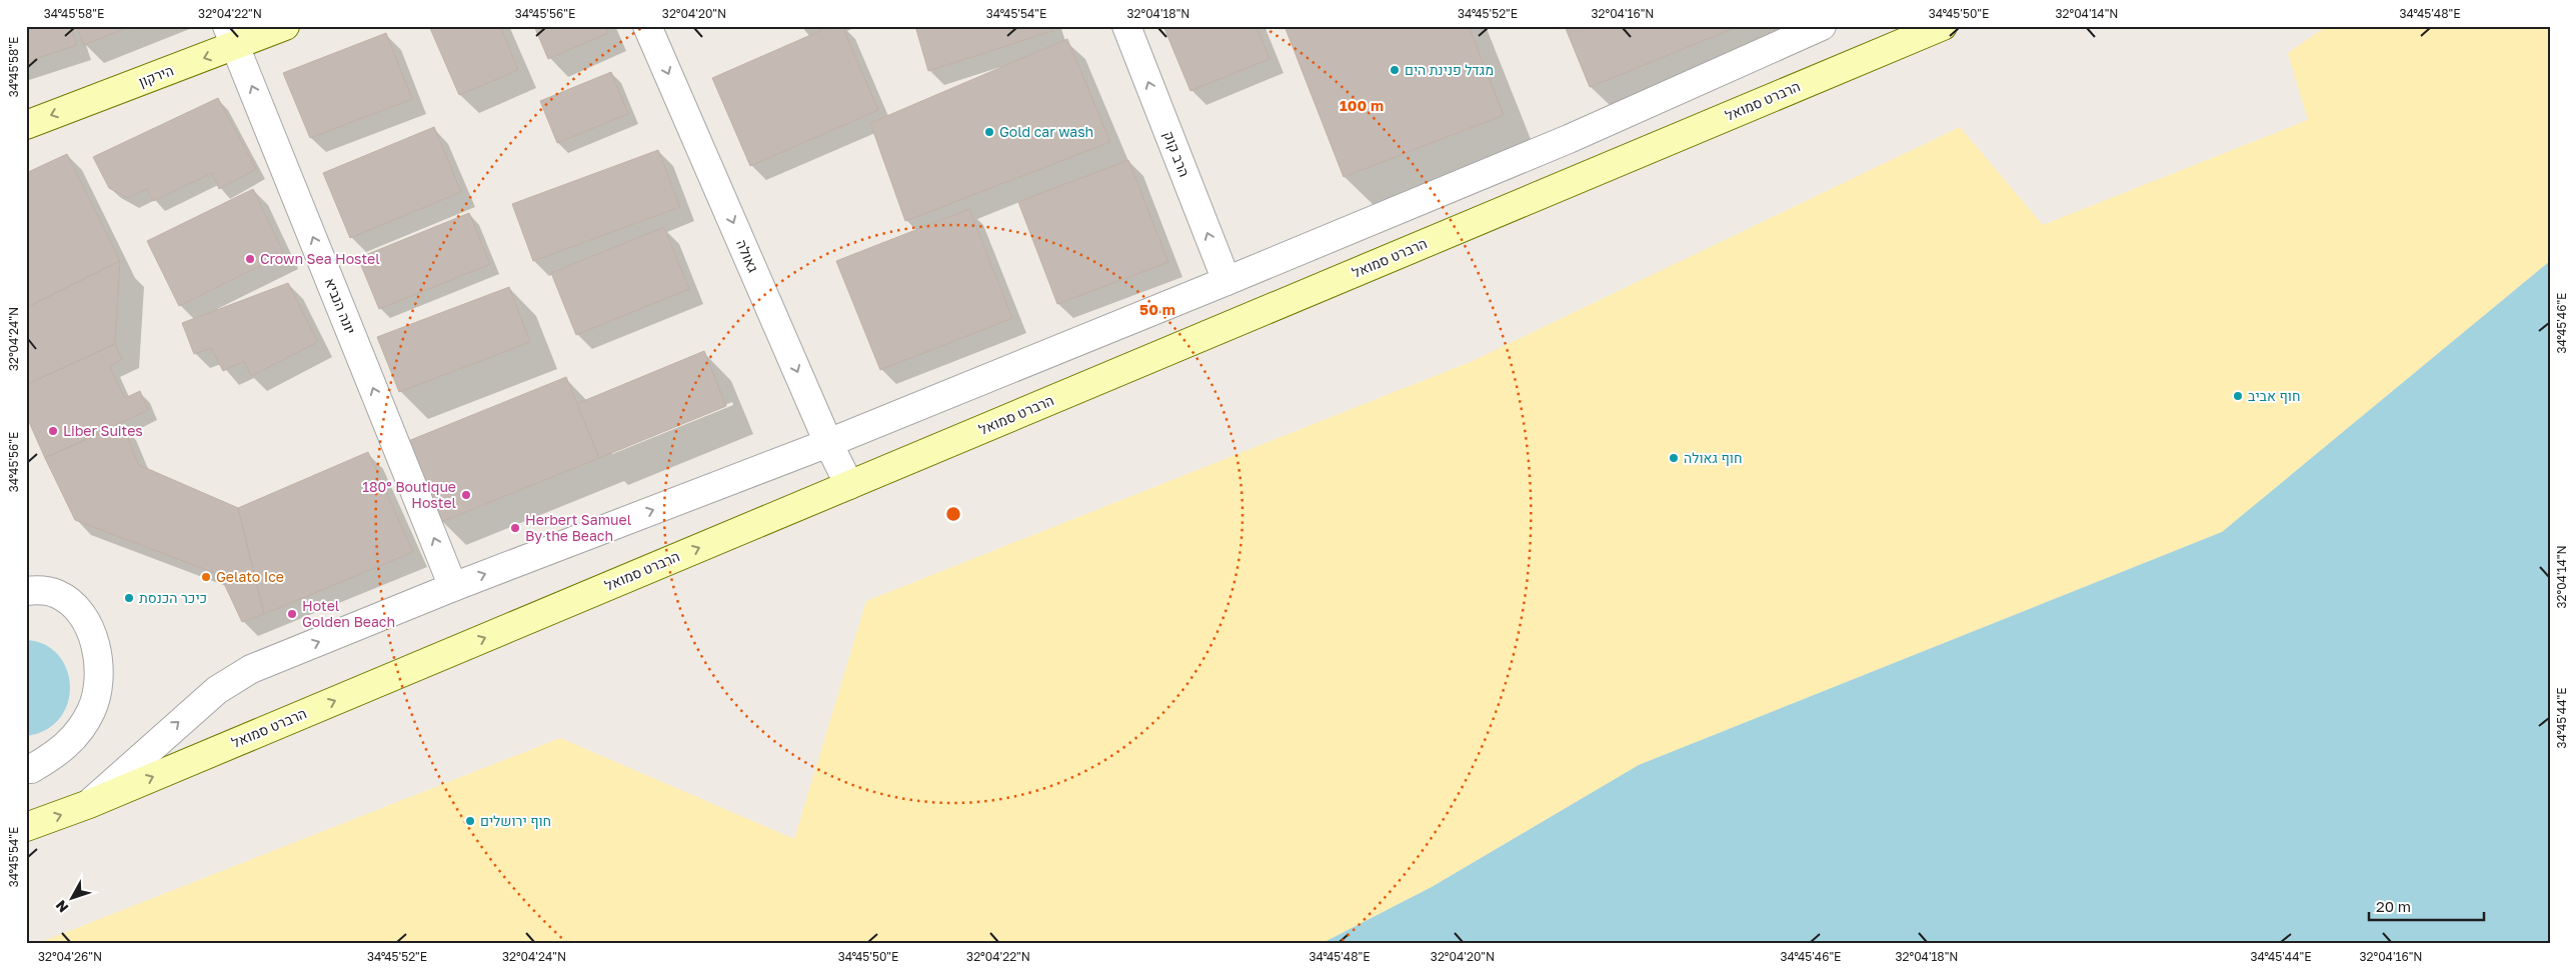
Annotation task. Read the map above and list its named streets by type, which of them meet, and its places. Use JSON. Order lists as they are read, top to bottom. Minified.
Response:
{"streets":{"main road":["הירקון","הרברט סמואל"],"street":["הרב קוק","גאולה","יונה הנביא"]},"crossings":[["הירקון","יונה הנביא"],["הרברט סמואל","הרב קוק"],["הרברט סמואל","גאולה"],["הרברט סמואל","יונה הנביא"]],"one_way":["הירקון","הרברט סמואל","הרב קוק","גאולה","יונה הנביא"],"places":["מגדל פנינת הים","Gold car wash","Crown Sea Hostel","חוף אביב","Liber Suites","חוף גאולה","180° Boutique Hostel","Herbert Samuel By the Beach","Gelato Ice","כיכר הכנסת","Hotel Golden Beach","חוף ירושלים"],"scale_bar":"20 m","north":"bottom left","coordinates":["34°45'58\"E","32°04'22\"N","34°45'56\"E","32°04'20\"N","34°45'54\"E","32°04'18\"N","34°45'52\"E","32°04'16\"N","34°45'50\"E","32°04'14\"N","34°45'48\"E","34°45'46\"E","32°04'24\"N","34°45'44\"E","32°04'26\"N"],"rings":["100 m","50 m"]}
